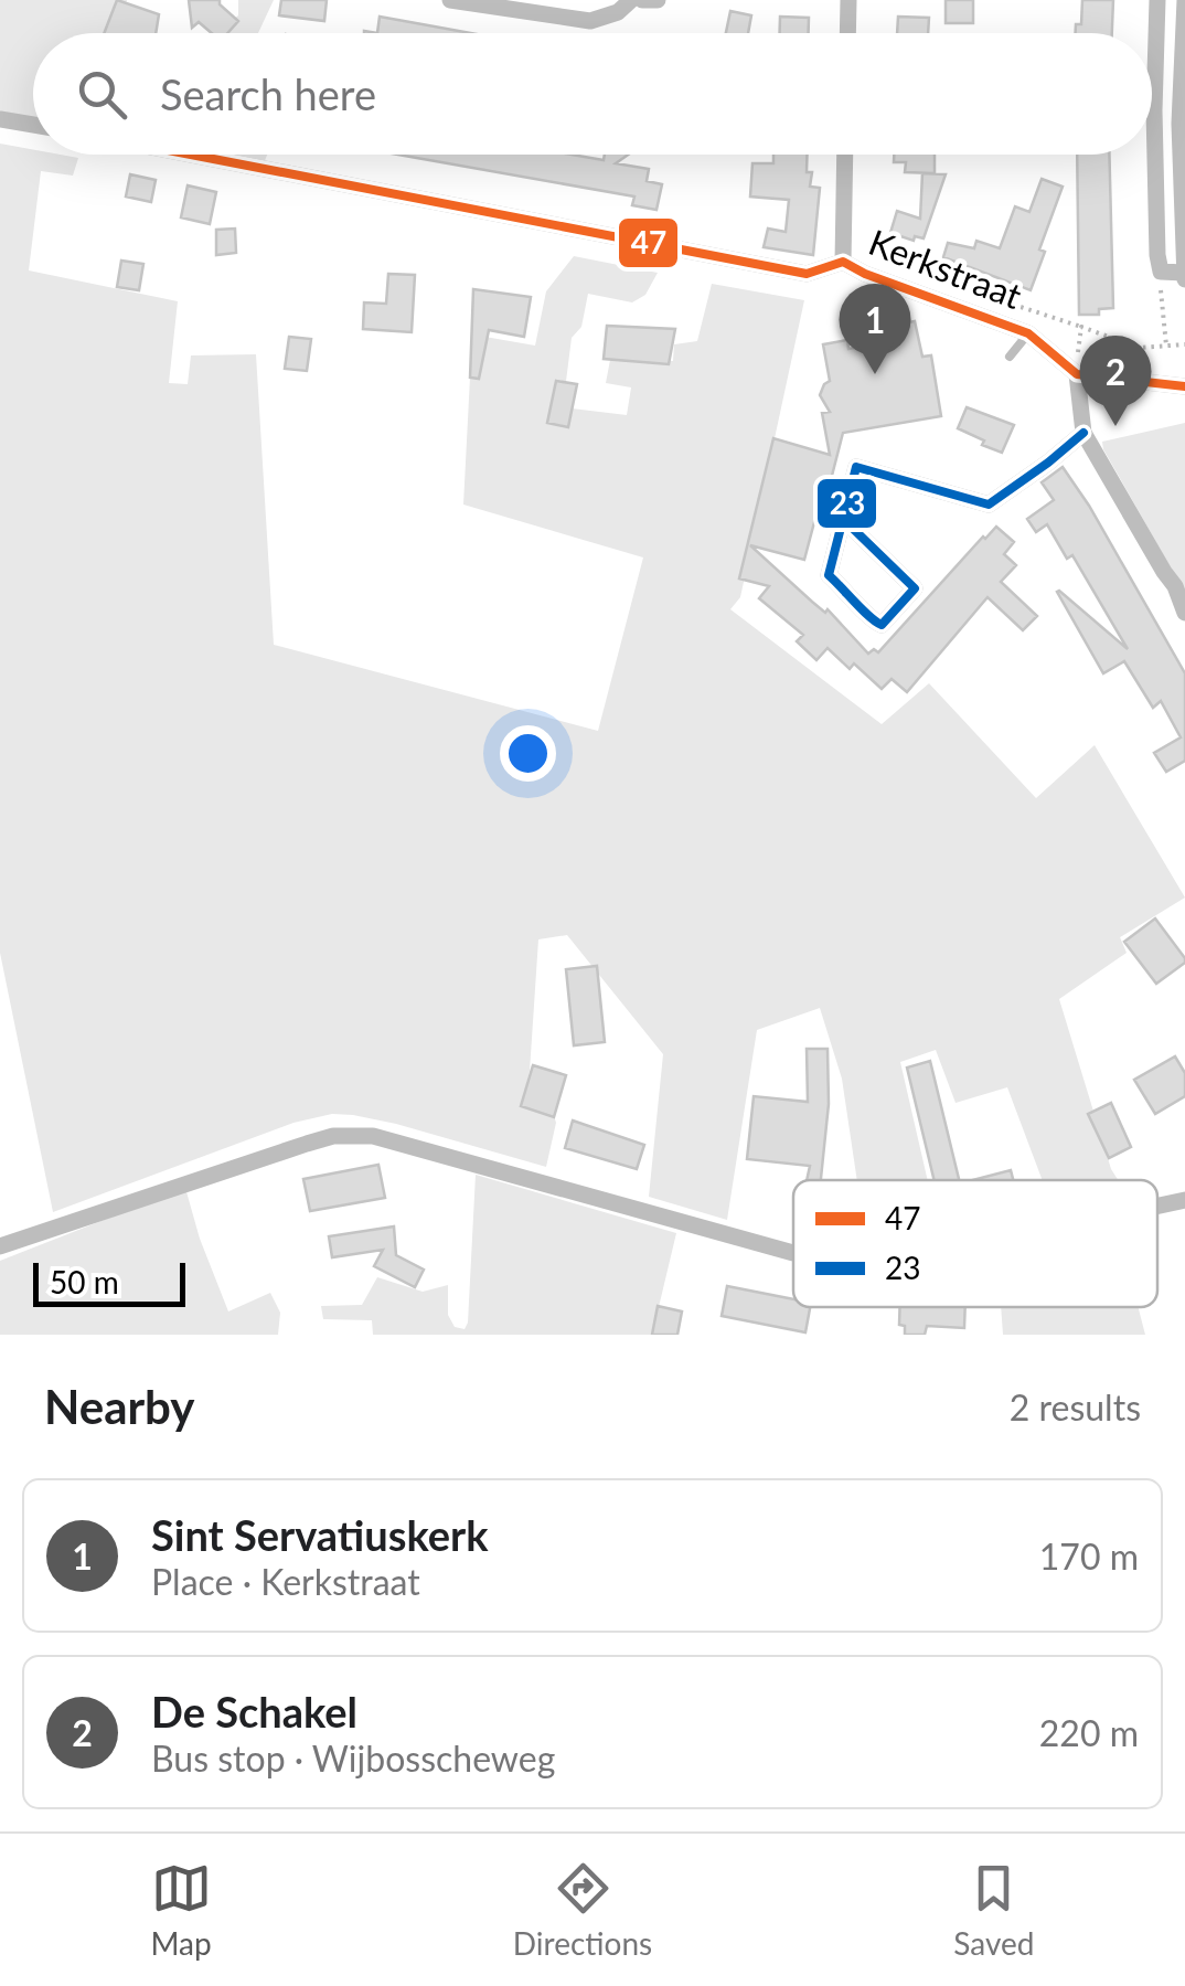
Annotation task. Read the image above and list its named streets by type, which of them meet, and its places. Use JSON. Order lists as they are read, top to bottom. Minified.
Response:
{"streets":{"street":["Kerkstraat"]},"lines":["transit line 47","transit line 23"],"legend":["47","23"],"scale_bar":"50 m","page":{"search":"Search here","pins":["1","2"],"scale":"50 m","heading":["Nearby","2 results"],"list":[{"mark":"1","name":"Sint Servatiuskerk","note":"Place · Kerkstraat","value":"170 m"},{"mark":"2","name":"De Schakel","note":"Bus stop · Wijbosscheweg","value":"220 m"}],"nav":["Map","Directions","Saved"]}}
